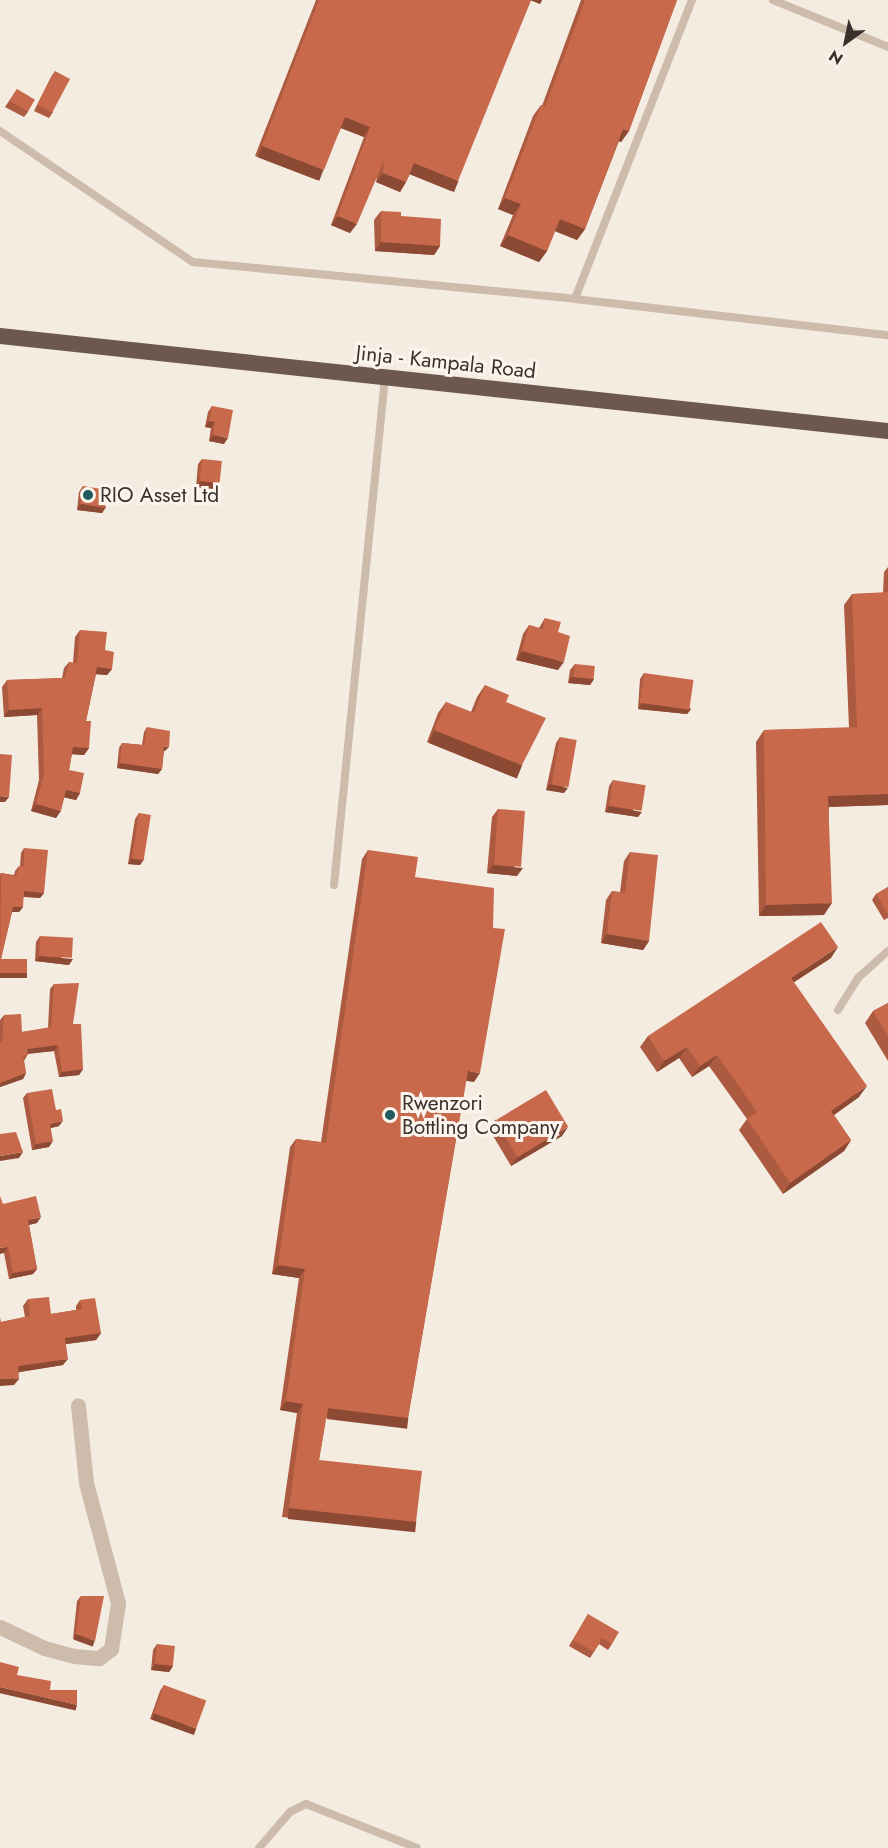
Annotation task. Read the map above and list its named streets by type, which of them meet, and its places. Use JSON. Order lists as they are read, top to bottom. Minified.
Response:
{"streets":{"highway":["Jinja - Kampala Road"]},"places":["RIO Asset Ltd","Rwenzori Bottling Company"],"north":"bottom left"}
